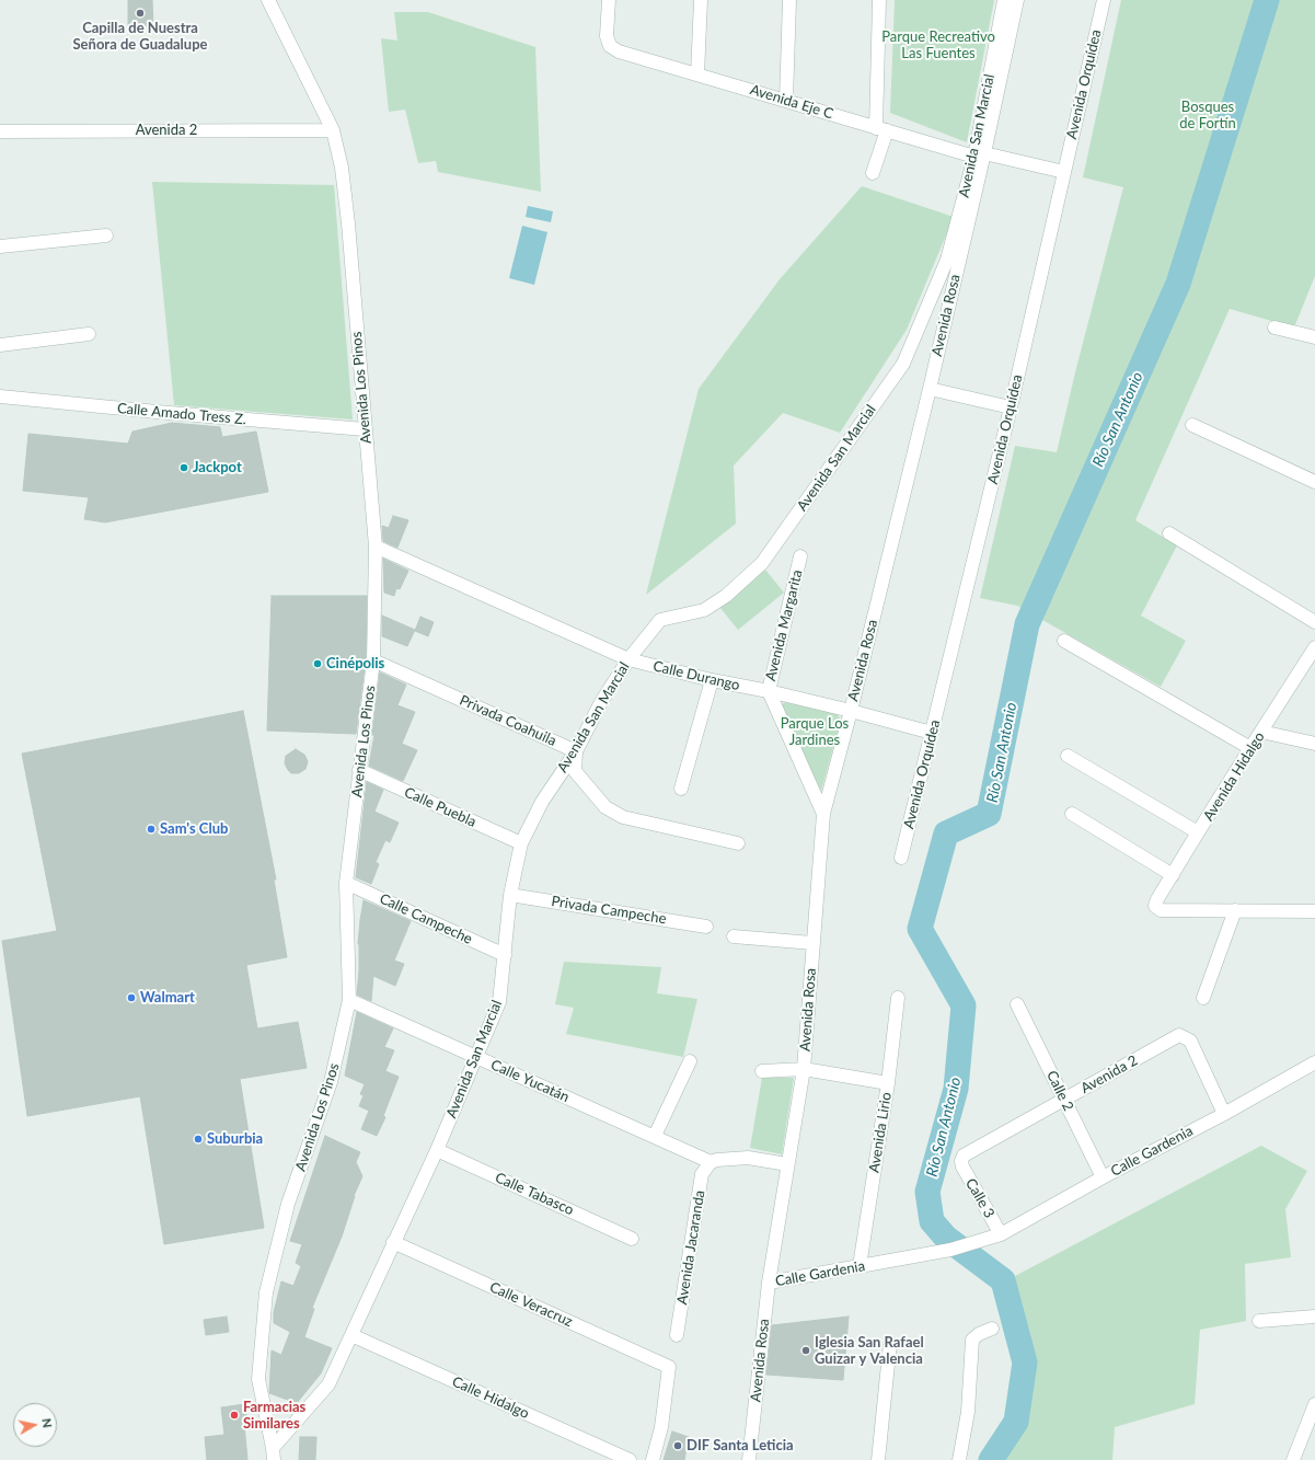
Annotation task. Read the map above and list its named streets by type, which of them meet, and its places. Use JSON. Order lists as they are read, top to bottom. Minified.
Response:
{"streets":{"street":["Avenida Orquídea","Avenida Eje C","Avenida 2","Avenida San Marcial","Avenida Rosa","Avenida Los Pinos","Calle Amado Tress Z.","Avenida Margarita","Calle Durango","Privada Coahuila","Avenida Hidalgo","Calle Puebla","Privada Campeche","Calle Campeche","Calle Yucatán","Calle 2","Avenida Lirio","Calle Gardenia","Calle Tabasco","Calle 3","Avenida Jacaranda","Calle Veracruz","Calle Hidalgo"]},"crossings":[["Avenida Orquídea","Avenida Eje C"],["Avenida Orquídea","Calle Durango"],["Avenida Eje C","Avenida San Marcial"],["Avenida Eje C","Avenida Rosa"],["Avenida 2","Avenida Los Pinos"],["Avenida 2","Calle 2"],["Avenida 2","Calle Gardenia"],["Avenida 2","Calle 3"],["Avenida San Marcial","Avenida Rosa"],["Avenida San Marcial","Avenida Los Pinos"],["Avenida San Marcial","Calle Durango"],["Avenida San Marcial","Privada Coahuila"],["Avenida San Marcial","Calle Puebla"],["Avenida San Marcial","Privada Campeche"],["Avenida San Marcial","Calle Campeche"],["Avenida San Marcial","Calle Yucatán"],["Avenida San Marcial","Calle Tabasco"],["Avenida San Marcial","Calle Veracruz"],["Avenida San Marcial","Calle Hidalgo"],["Avenida Rosa","Avenida Margarita"],["Avenida Rosa","Calle Durango"],["Avenida Rosa","Calle Gardenia"],["Avenida Los Pinos","Calle Amado Tress Z."],["Avenida Los Pinos","Calle Durango"],["Avenida Los Pinos","Privada Coahuila"],["Avenida Los Pinos","Calle Puebla"],["Avenida Los Pinos","Calle Campeche"],["Avenida Los Pinos","Calle Yucatán"],["Avenida Margarita","Calle Durango"],["Calle Yucatán","Avenida Jacaranda"],["Calle 2","Calle Gardenia"],["Avenida Lirio","Calle Gardenia"],["Calle Gardenia","Calle 3"]],"water":["Río San Antonio"],"parks":["Parque Recreativo Las Fuentes","Bosques de Fortín","Parque Los Jardines"],"places":["Capilla de Nuestra Señora de Guadalupe","Jackpot","Cinépolis","Sam's Club","Walmart","Suburbia","Iglesia San Rafael Guizar y Valencia","Farmacias Similares","DIF Santa Leticia"],"north":"right"}
